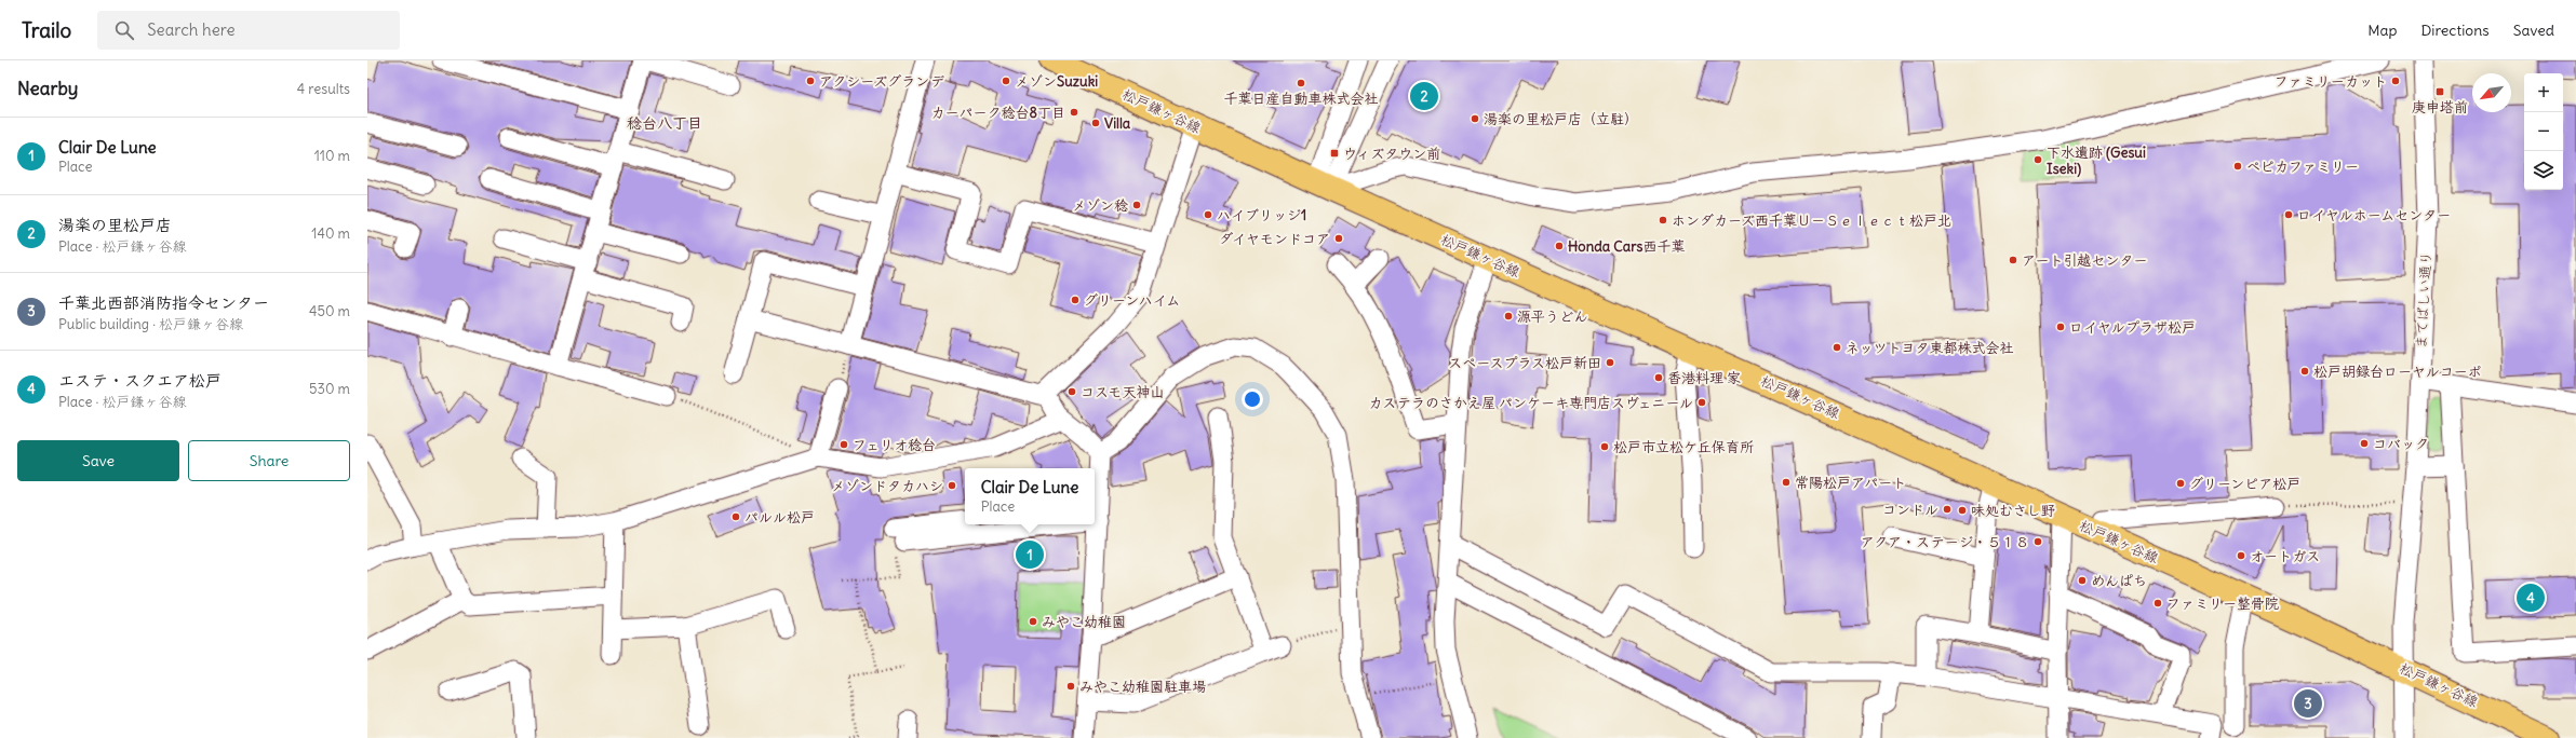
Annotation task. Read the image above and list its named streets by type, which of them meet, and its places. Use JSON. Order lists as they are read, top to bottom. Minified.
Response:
{"streets":{"main road":["松戸鎌ヶ谷線"],"street":["まてばしい通り"]},"crossings":[["松戸鎌ヶ谷線","まてばしい通り"]],"districts":["稔台八丁目"],"places":{"other":["アクシーズグランデ","メゾンSuzuki","ファミリーカット","千葉日産自動車株式会社","カーパーク稔台8丁目","湯楽の里松戸店（立駐）","Villa","下水遺跡 (Gesui Iseki)","ペピカファミリー","メゾン稔","ハイブリッジ1","ロイヤルホームセンター","ホンダカーズ西千葉Ｕ－Ｓｅｌｅｃｔ松戸北","ダイヤモンドコア","Honda Cars西千葉","アート引越センター","グリーンハイム","源平うどん","ロイヤルプラザ松戸","ネッツトヨタ東都株式会社","スペースプラス松戸新田","松戸胡録台ローヤルコーポ","香港料理 家","コスモ天神山","カステラのさかえ屋 パンケーキ専門店スヴェニール","コバック","フェリオ稔台","松戸市立松ケ丘保育所","常陽松戸アパート","グリーンピア松戸","メゾンドタカハシ","コンドル","味処むさし野","パルル松戸","アクア・ステージ・５１８","オートガス","めんぱち","ファミリー整骨院","みやこ幼稚園","みやこ幼稚園駐車場"],"transit":["庚申塔前","ウィズタウン前"]},"north":"bottom left","page":{"header":"Trailo","search":"Search here","nav":["Map","Directions","Saved"],"heading":["Nearby","4 results"],"map_buttons":["+","−"],"pins":["2","1","4","3"],"list":[{"mark":"1","name":"Clair De Lune","note":"Place","value":"110 m"},{"mark":"2","name":"湯楽の里松戸店","note":"Place · 松戸鎌ヶ谷線","value":"140 m"},{"mark":"3","name":"千葉北西部消防指令センター","note":"Public building · 松戸鎌ヶ谷線","value":"450 m"},{"mark":"4","name":"エステ・スクエア松戸","note":"Place · 松戸鎌ヶ谷線","value":"530 m"}],"buttons":["Save","Share"],"popup":["Clair De Lune","Place"]}}
